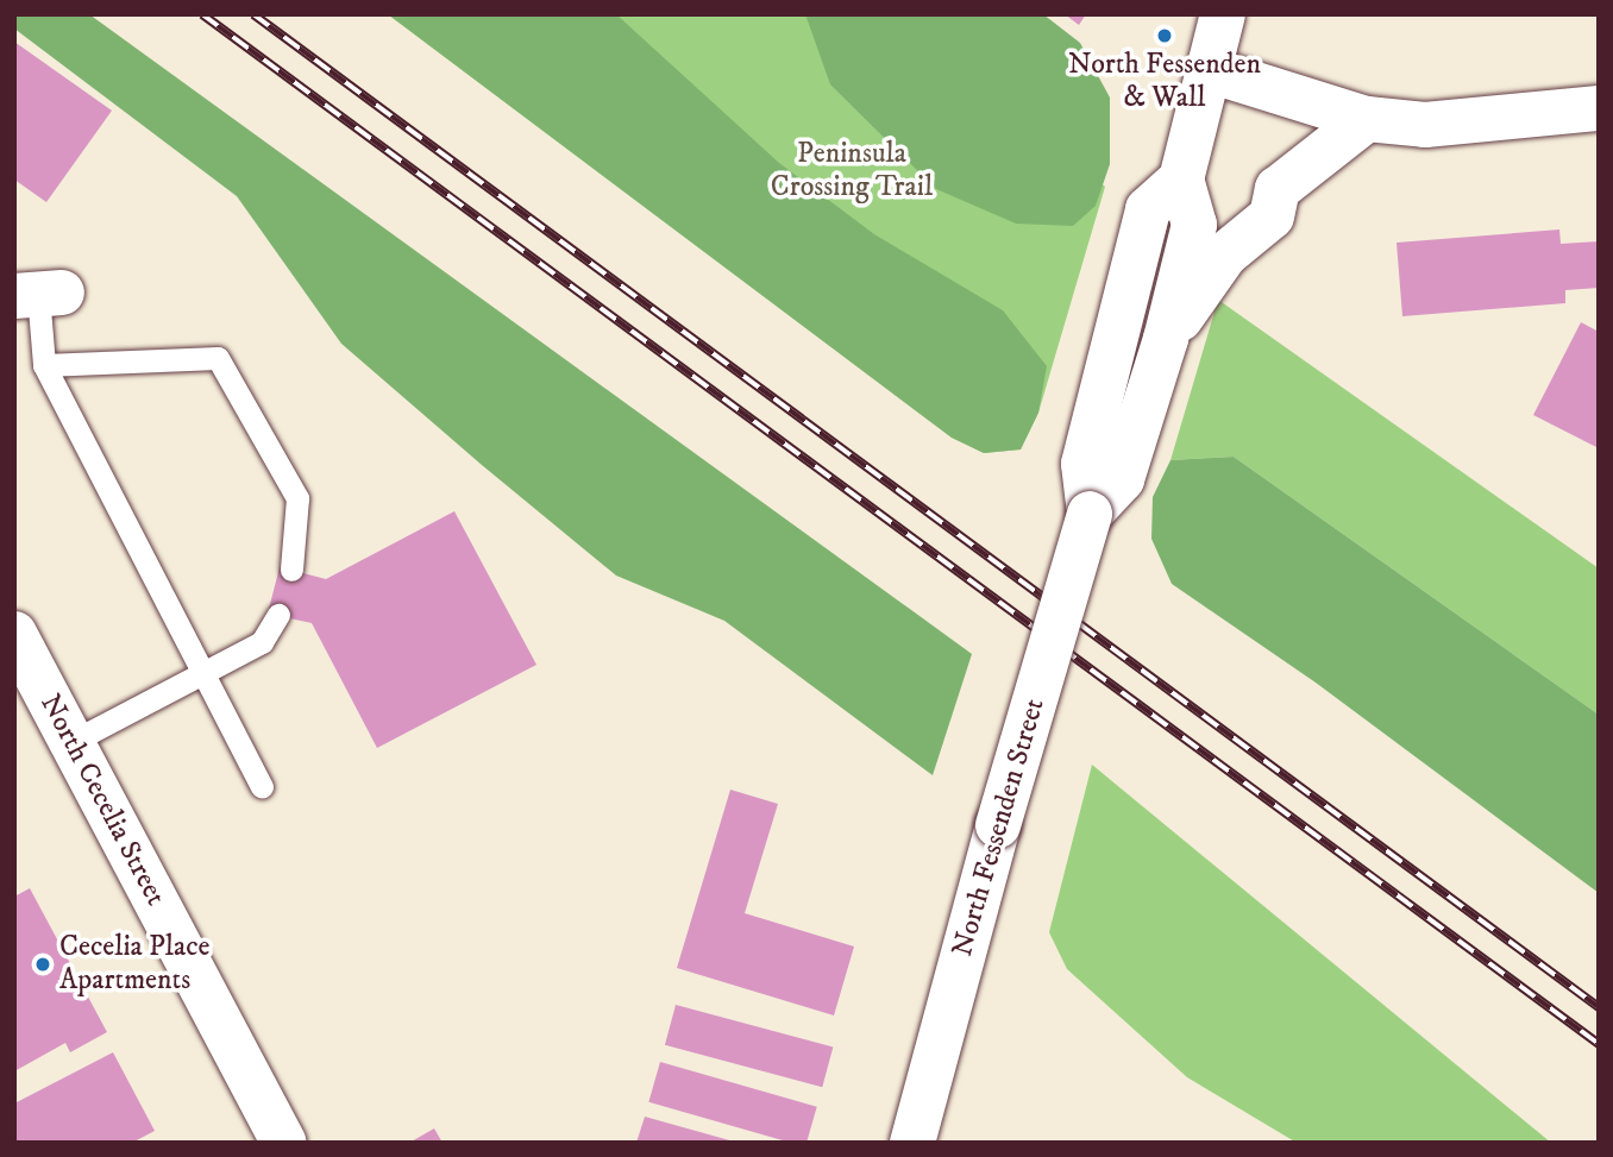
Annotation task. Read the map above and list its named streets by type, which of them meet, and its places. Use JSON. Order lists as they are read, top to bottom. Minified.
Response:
{"streets":{"street":["North Cecelia Street","North Fessenden Street"]},"parks":["Peninsula Crossing Trail"],"places":["North Fessenden & Wall","Cecelia Place Apartments"]}
